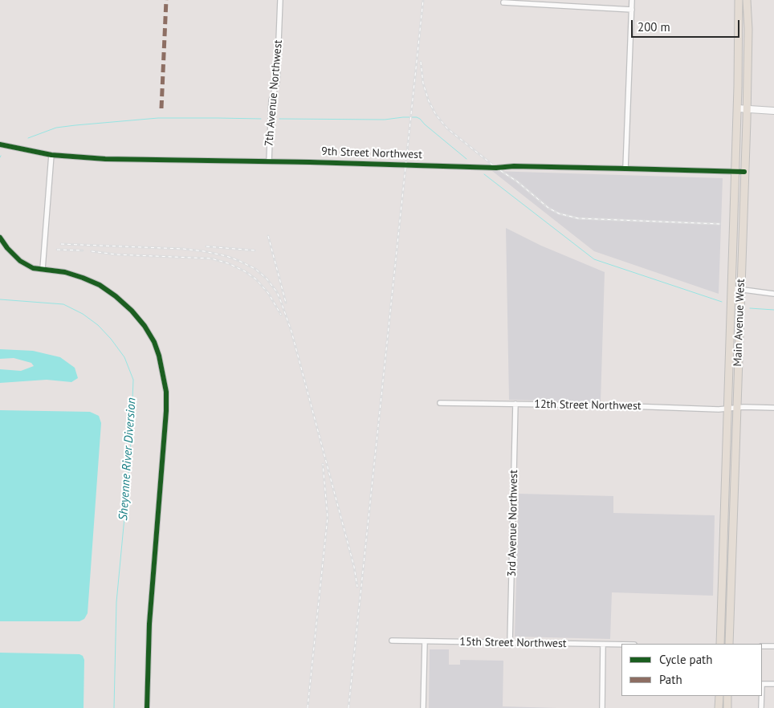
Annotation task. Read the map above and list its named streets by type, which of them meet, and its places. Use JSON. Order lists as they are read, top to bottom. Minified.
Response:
{"streets":{"main road":["Main Avenue West"],"street":["7th Avenue Northwest","9th Street Northwest","12th Street Northwest","3rd Avenue Northwest","15th Street Northwest"]},"crossings":[["7th Avenue Northwest","9th Street Northwest"],["9th Street Northwest","Main Avenue West"],["Main Avenue West","12th Street Northwest"],["12th Street Northwest","3rd Avenue Northwest"],["3rd Avenue Northwest","15th Street Northwest"]],"water":["Sheyenne River Diversion"],"legend":["Cycle path","Path"],"scale_bar":"200 m"}
